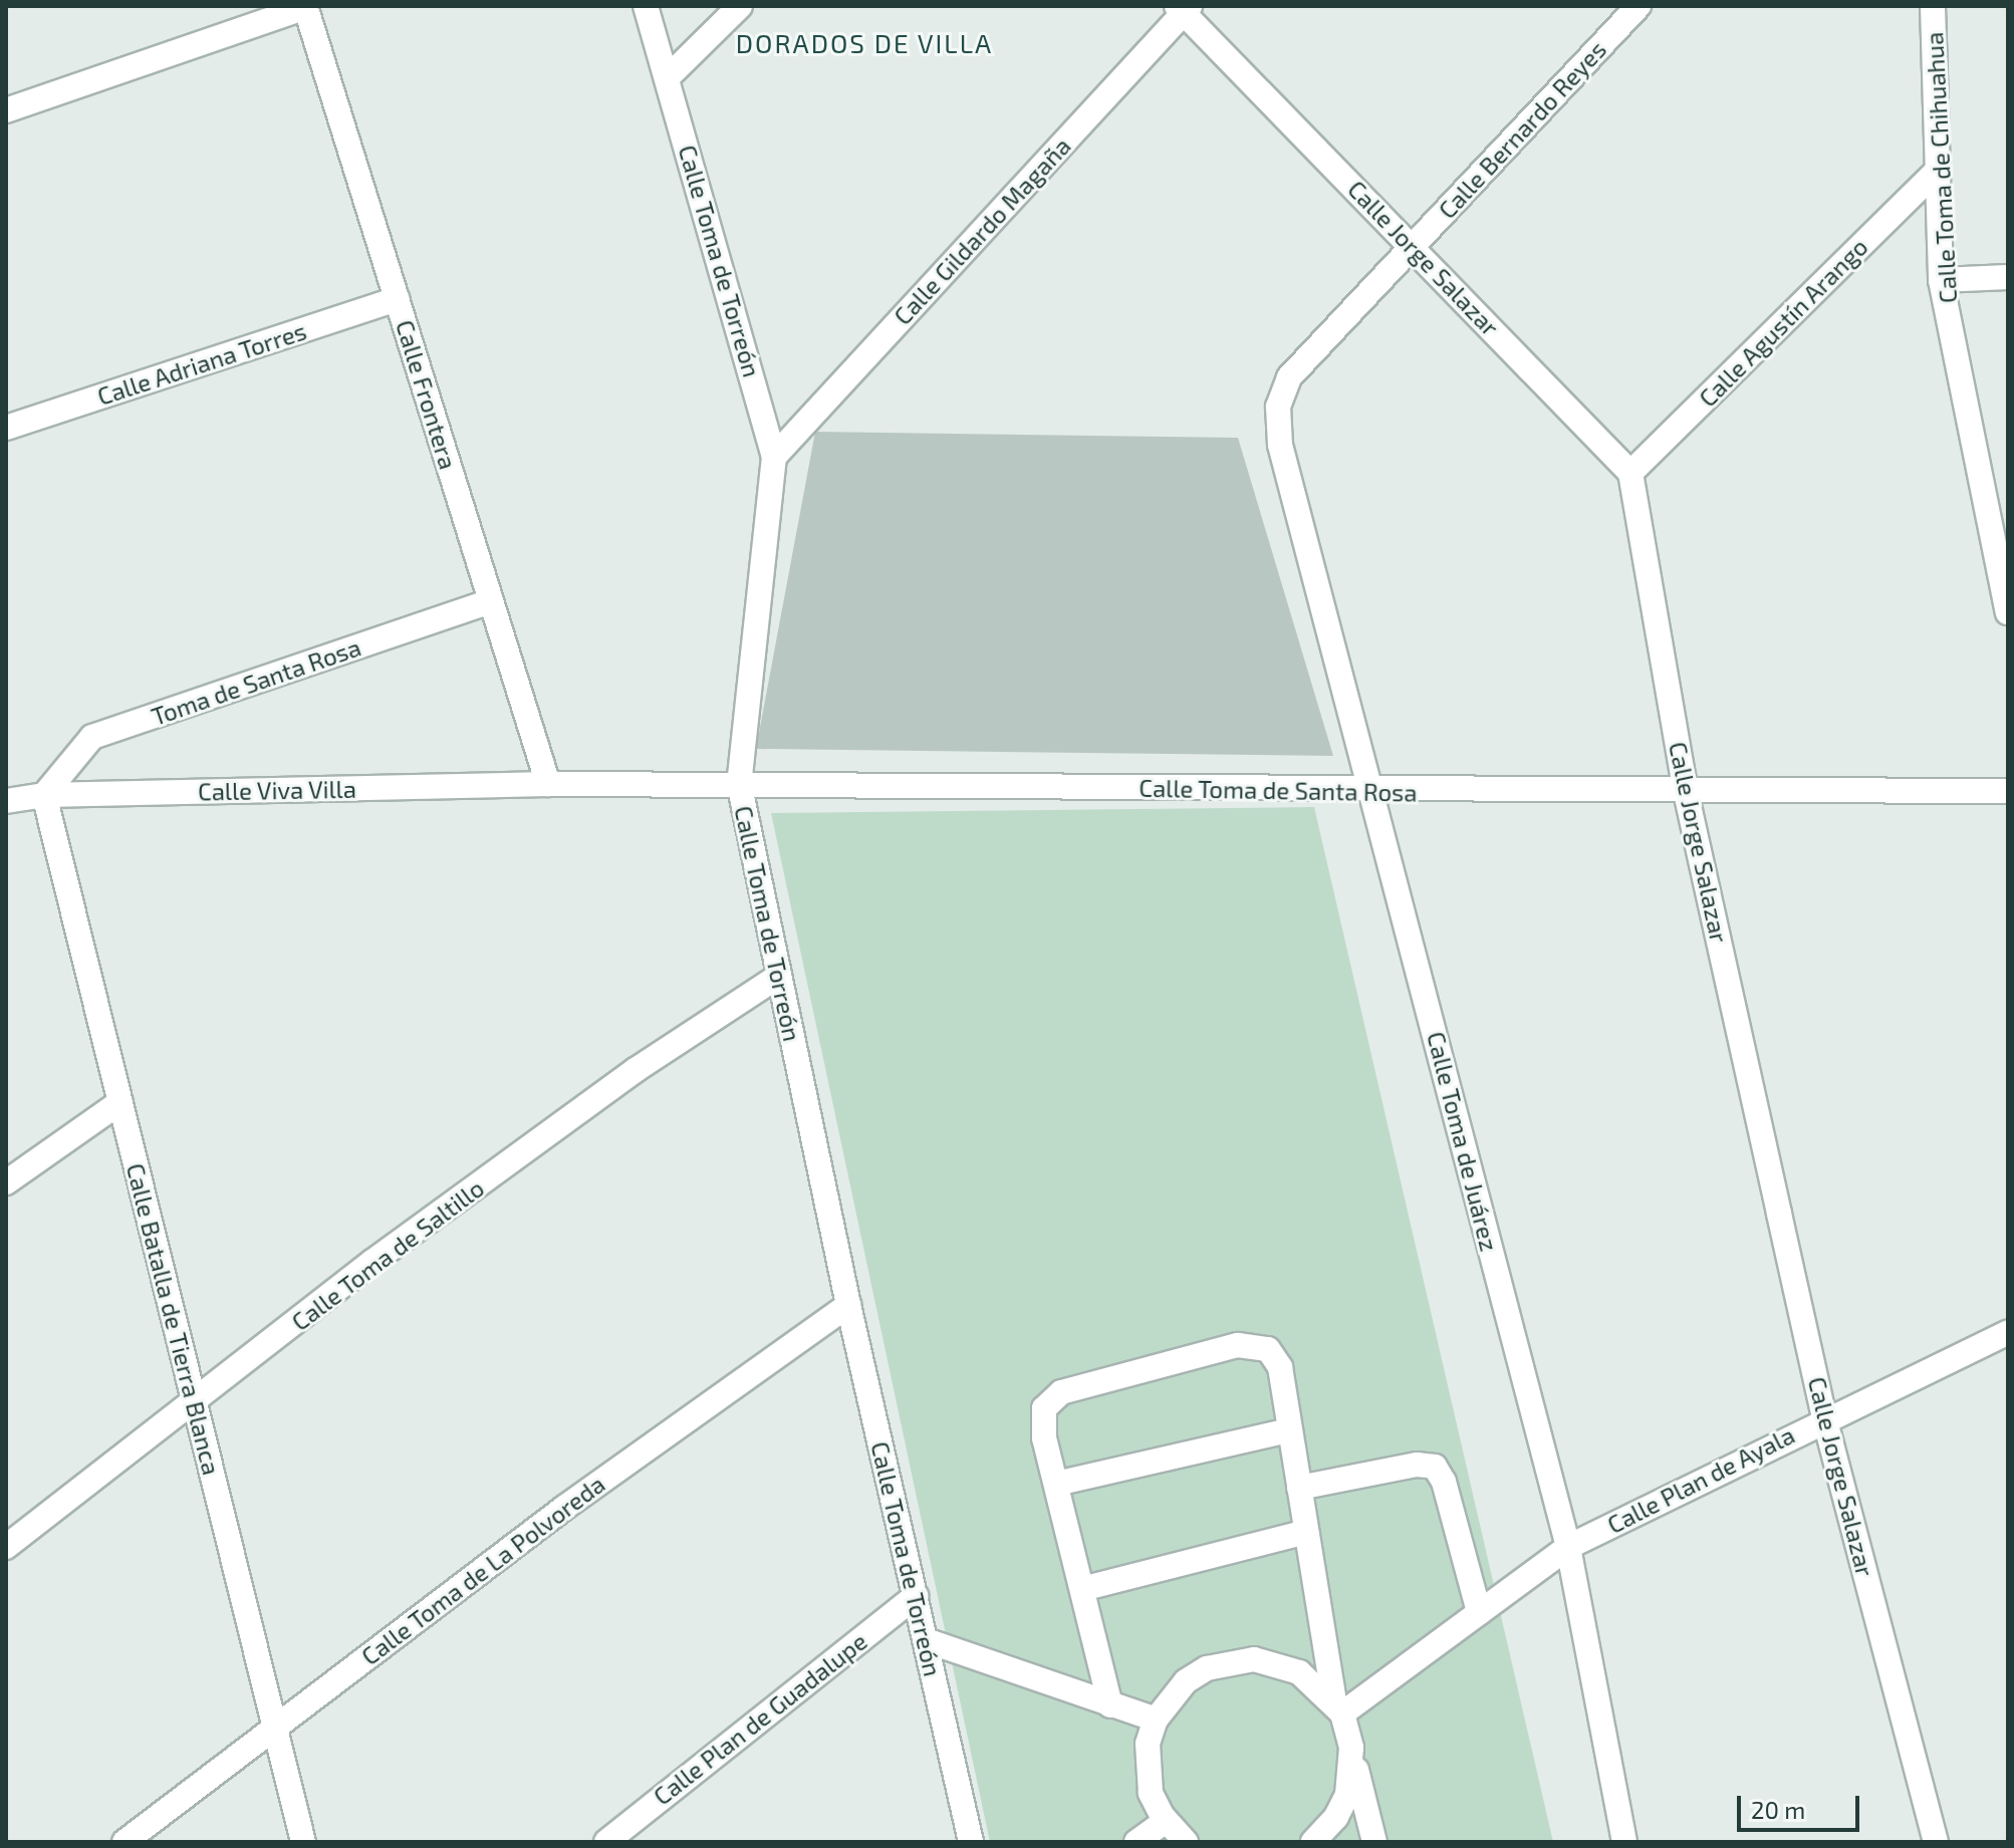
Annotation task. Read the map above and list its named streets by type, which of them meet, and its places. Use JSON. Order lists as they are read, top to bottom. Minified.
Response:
{"streets":{"street":["Calle Bernardo Reyes","Calle Toma de Chihuahua","Calle Gildardo Magaña","Calle Jorge Salazar","Calle Toma de Torreón","Calle Agustín Arango","Calle Adriana Torres","Calle Frontera","Toma de Santa Rosa","Calle Viva Villa","Calle Toma de Santa Rosa","Calle Toma de Juárez","Calle Toma de Saltillo","Calle Batalla de Tierra Blanca","Calle Plan de Ayala","Calle Toma de La Polvoreda","Calle Plan de Guadalupe"]},"crossings":[["Calle Bernardo Reyes","Calle Jorge Salazar"],["Calle Bernardo Reyes","Calle Toma de Juárez"],["Calle Toma de Chihuahua","Calle Agustín Arango"],["Calle Gildardo Magaña","Calle Jorge Salazar"],["Calle Gildardo Magaña","Calle Toma de Torreón"],["Calle Jorge Salazar","Calle Agustín Arango"],["Calle Jorge Salazar","Calle Toma de Santa Rosa"],["Calle Jorge Salazar","Calle Plan de Ayala"],["Calle Toma de Torreón","Calle Toma de Santa Rosa"],["Calle Toma de Torreón","Calle Toma de Saltillo"],["Calle Toma de Torreón","Calle Toma de La Polvoreda"],["Calle Toma de Torreón","Calle Plan de Guadalupe"],["Calle Adriana Torres","Calle Frontera"],["Calle Frontera","Toma de Santa Rosa"],["Calle Frontera","Calle Viva Villa"],["Calle Frontera","Calle Toma de Santa Rosa"],["Toma de Santa Rosa","Calle Viva Villa"],["Toma de Santa Rosa","Calle Batalla de Tierra Blanca"],["Calle Viva Villa","Calle Toma de Santa Rosa"],["Calle Viva Villa","Calle Batalla de Tierra Blanca"],["Calle Toma de Santa Rosa","Calle Toma de Juárez"],["Calle Toma de Juárez","Calle Plan de Ayala"],["Calle Toma de Saltillo","Calle Batalla de Tierra Blanca"],["Calle Batalla de Tierra Blanca","Calle Toma de La Polvoreda"]],"districts":["DORADOS DE VILLA"],"scale_bar":"20 m"}
